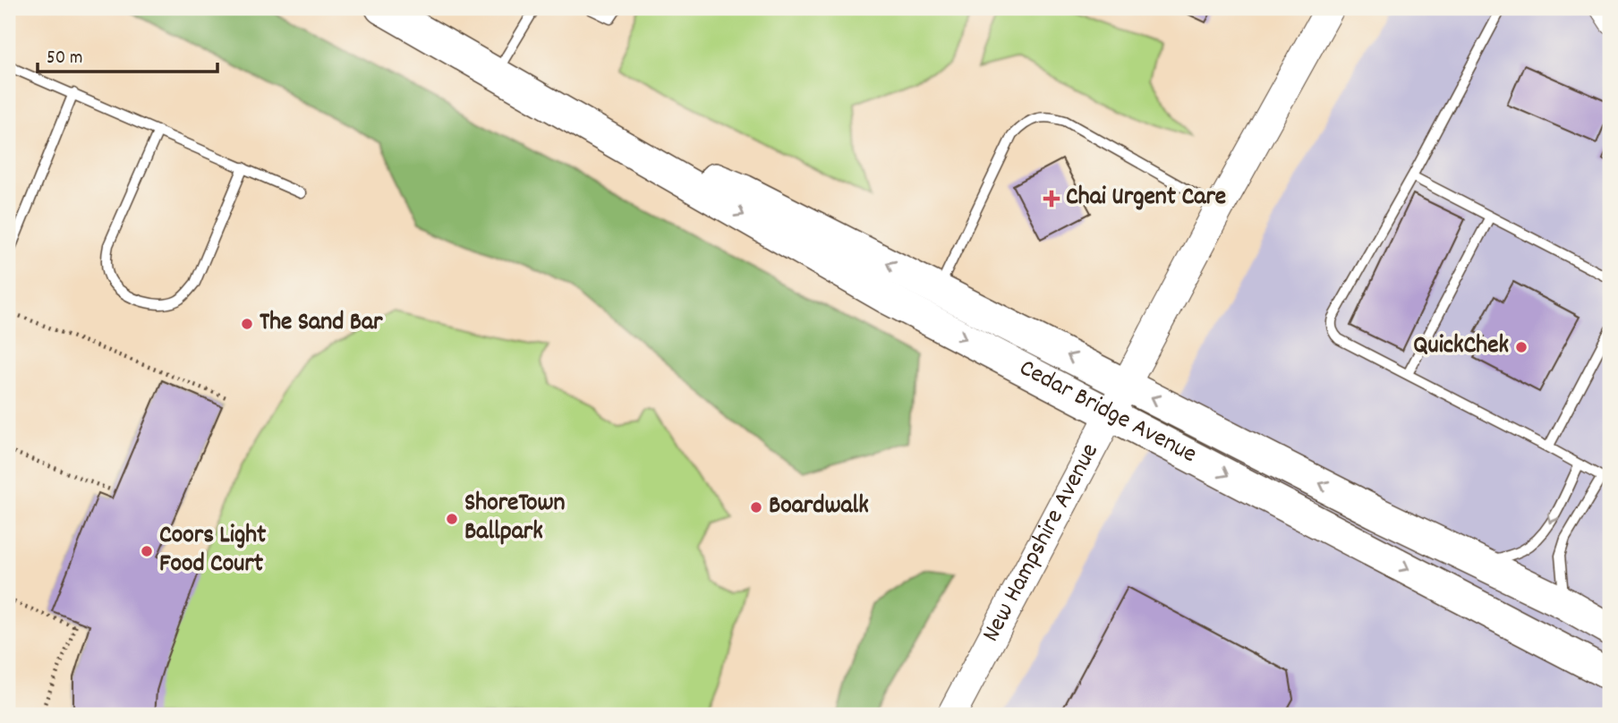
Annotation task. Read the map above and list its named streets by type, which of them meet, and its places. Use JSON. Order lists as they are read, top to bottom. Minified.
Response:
{"streets":{"main road":["Cedar Bridge Avenue","New Hampshire Avenue"]},"crossings":[["Cedar Bridge Avenue","New Hampshire Avenue"]],"places":{"health":["Chai Urgent Care"],"other":["The Sand Bar","QuickChek","Boardwalk","ShoreTown Ballpark","Coors Light Food Court"]},"scale_bar":"50 m"}
